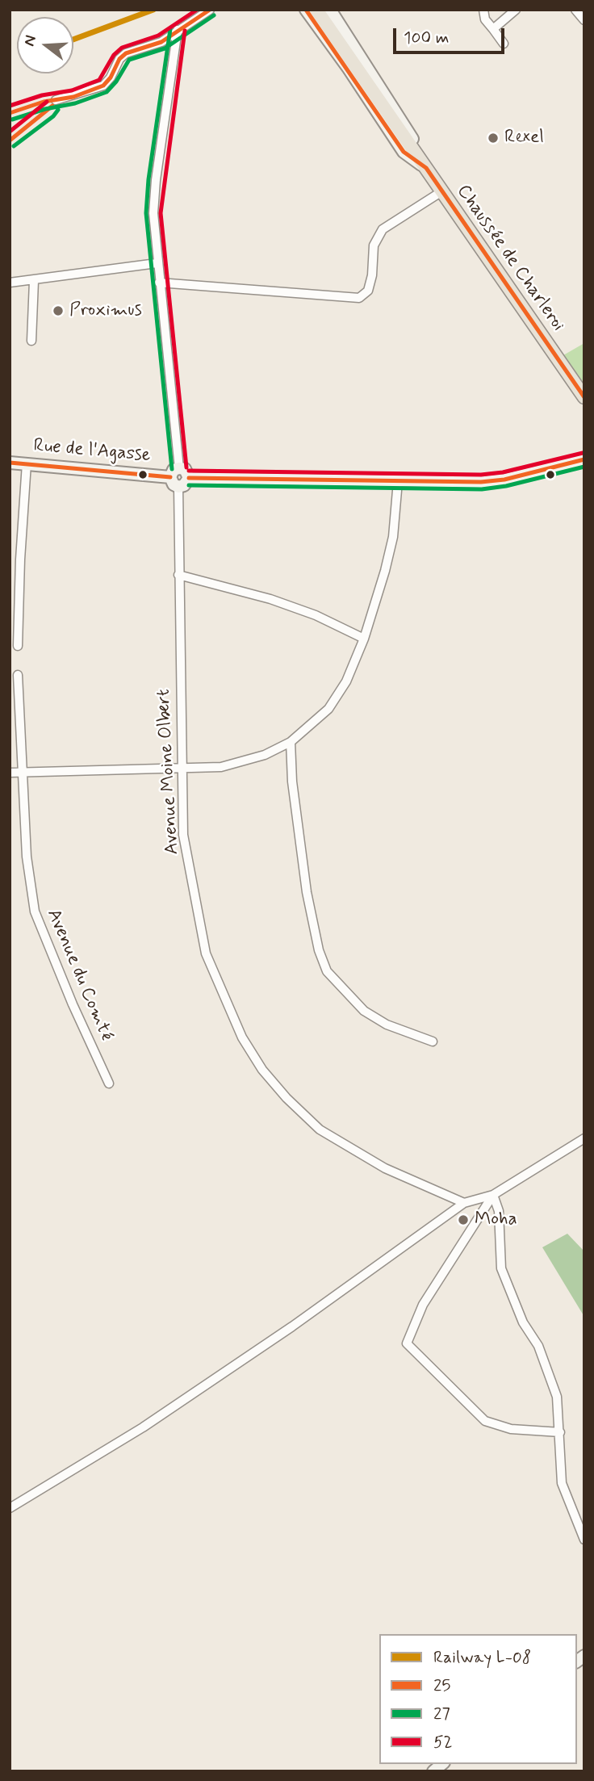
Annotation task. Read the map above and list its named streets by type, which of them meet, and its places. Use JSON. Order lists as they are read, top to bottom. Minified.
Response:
{"streets":{"main road":["Chaussée de Charleroi"],"street":["Rue de l'Agasse","Avenue Moine Olbert","Avenue du Comté"]},"crossings":[["Rue de l'Agasse","Avenue Moine Olbert"]],"places":["Rexel","Proximus","Moha"],"lines":["rail line L-08","transit line 25","transit line 52","transit line 27"],"legend":["Railway L-08","25","27","52"],"scale_bar":"100 m","north":"left"}
